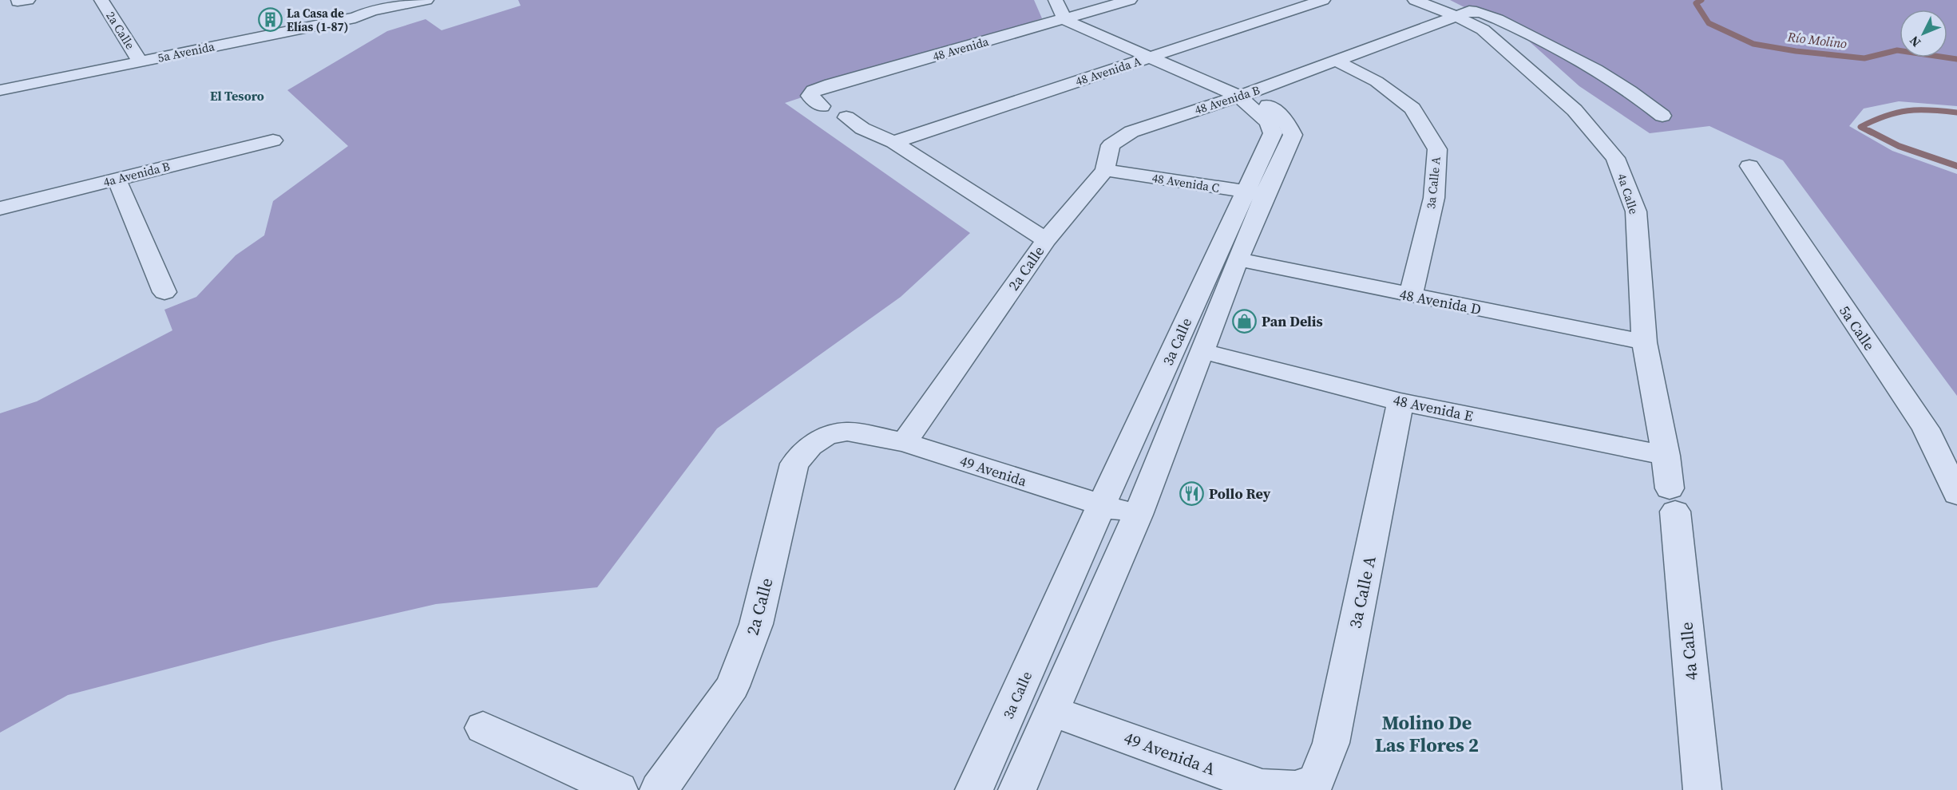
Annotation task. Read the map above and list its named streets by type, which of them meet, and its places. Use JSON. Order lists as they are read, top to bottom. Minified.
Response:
{"streets":{"street":["2a Calle","48 Avenida","5a Avenida","48 Avenida A","48 Avenida B","4a Avenida B","48 Avenida C","3a Calle A","4a Calle","48 Avenida D","5a Calle","3a Calle","48 Avenida E","49 Avenida","49 Avenida A"]},"crossings":[["2a Calle","5a Avenida"],["2a Calle","48 Avenida A"],["2a Calle","48 Avenida B"],["2a Calle","49 Avenida"],["48 Avenida","3a Calle"],["48 Avenida A","3a Calle"],["48 Avenida B","48 Avenida C"],["48 Avenida B","3a Calle A"],["48 Avenida B","4a Calle"],["48 Avenida B","3a Calle"],["48 Avenida C","3a Calle"],["3a Calle A","48 Avenida D"],["3a Calle A","48 Avenida E"],["3a Calle A","49 Avenida A"],["4a Calle","48 Avenida D"],["4a Calle","48 Avenida E"],["48 Avenida D","3a Calle"],["3a Calle","48 Avenida E"],["3a Calle","49 Avenida"],["3a Calle","49 Avenida A"]],"districts":["El Tesoro","Molino De Las Flores 2"],"water":["Río Molino"],"places":{"building":["La Casa de Elías (1-87)"],"shop":["Pan Delis"],"restaurant":["Pollo Rey"]},"north":"bottom left"}
